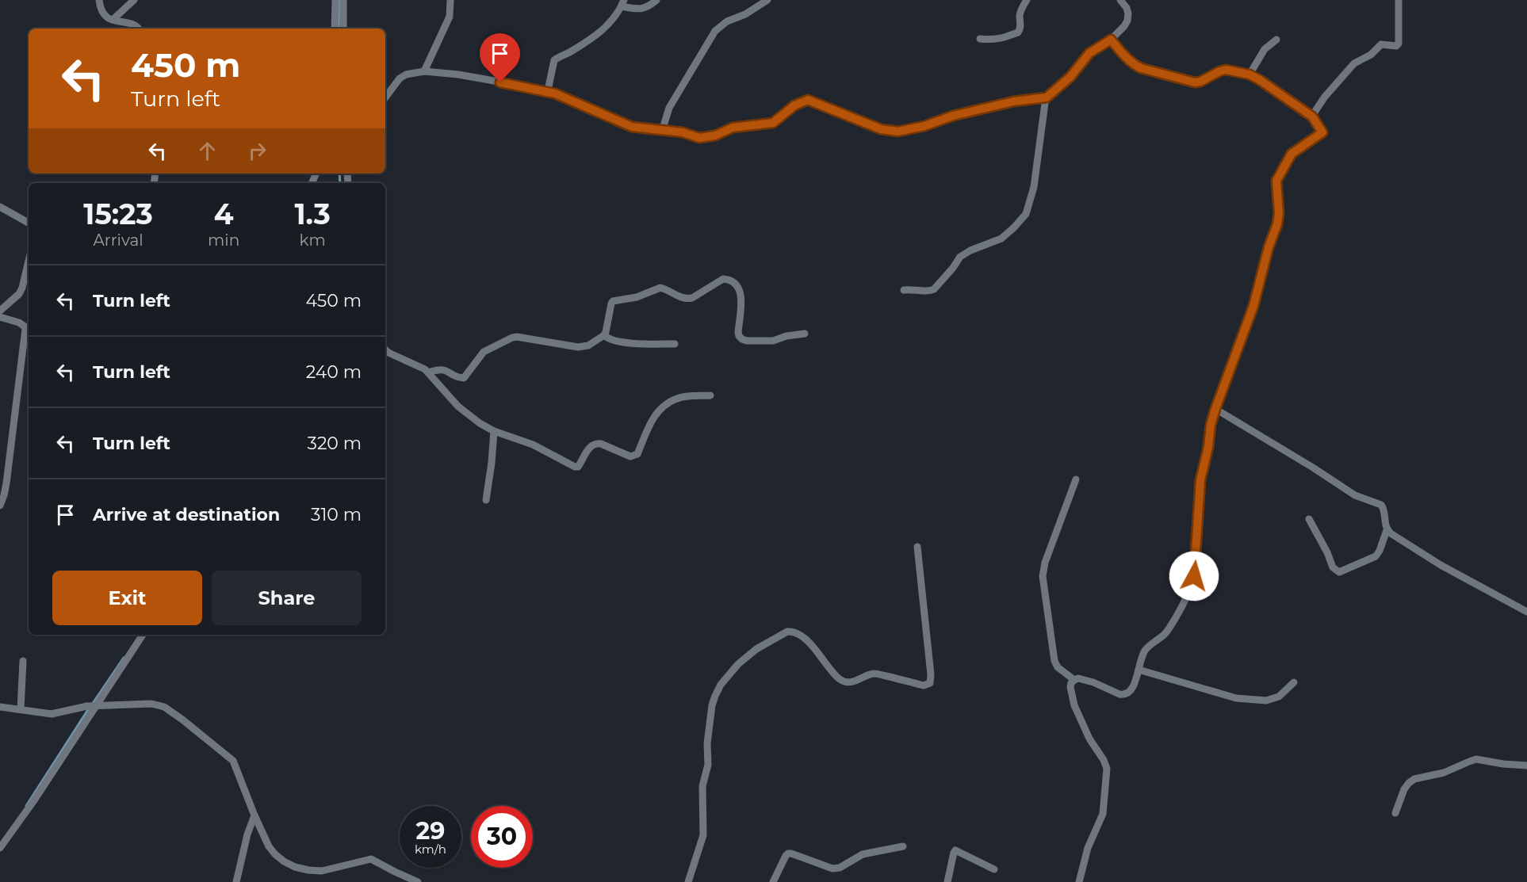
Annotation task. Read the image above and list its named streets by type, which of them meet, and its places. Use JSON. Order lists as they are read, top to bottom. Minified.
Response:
{"page":{"turn":["450 m","Turn left"],"eta":["15:23","Arrival","4","min","1.3","km"],"list":[{"name":"Turn left","value":"450 m"},{"name":"Turn left","value":"240 m"},{"name":"Turn left","value":"320 m"},{"name":"Arrive at destination","value":"310 m"}],"buttons":["Exit","Share"],"speed":"29 km/h","limit":"30"}}
